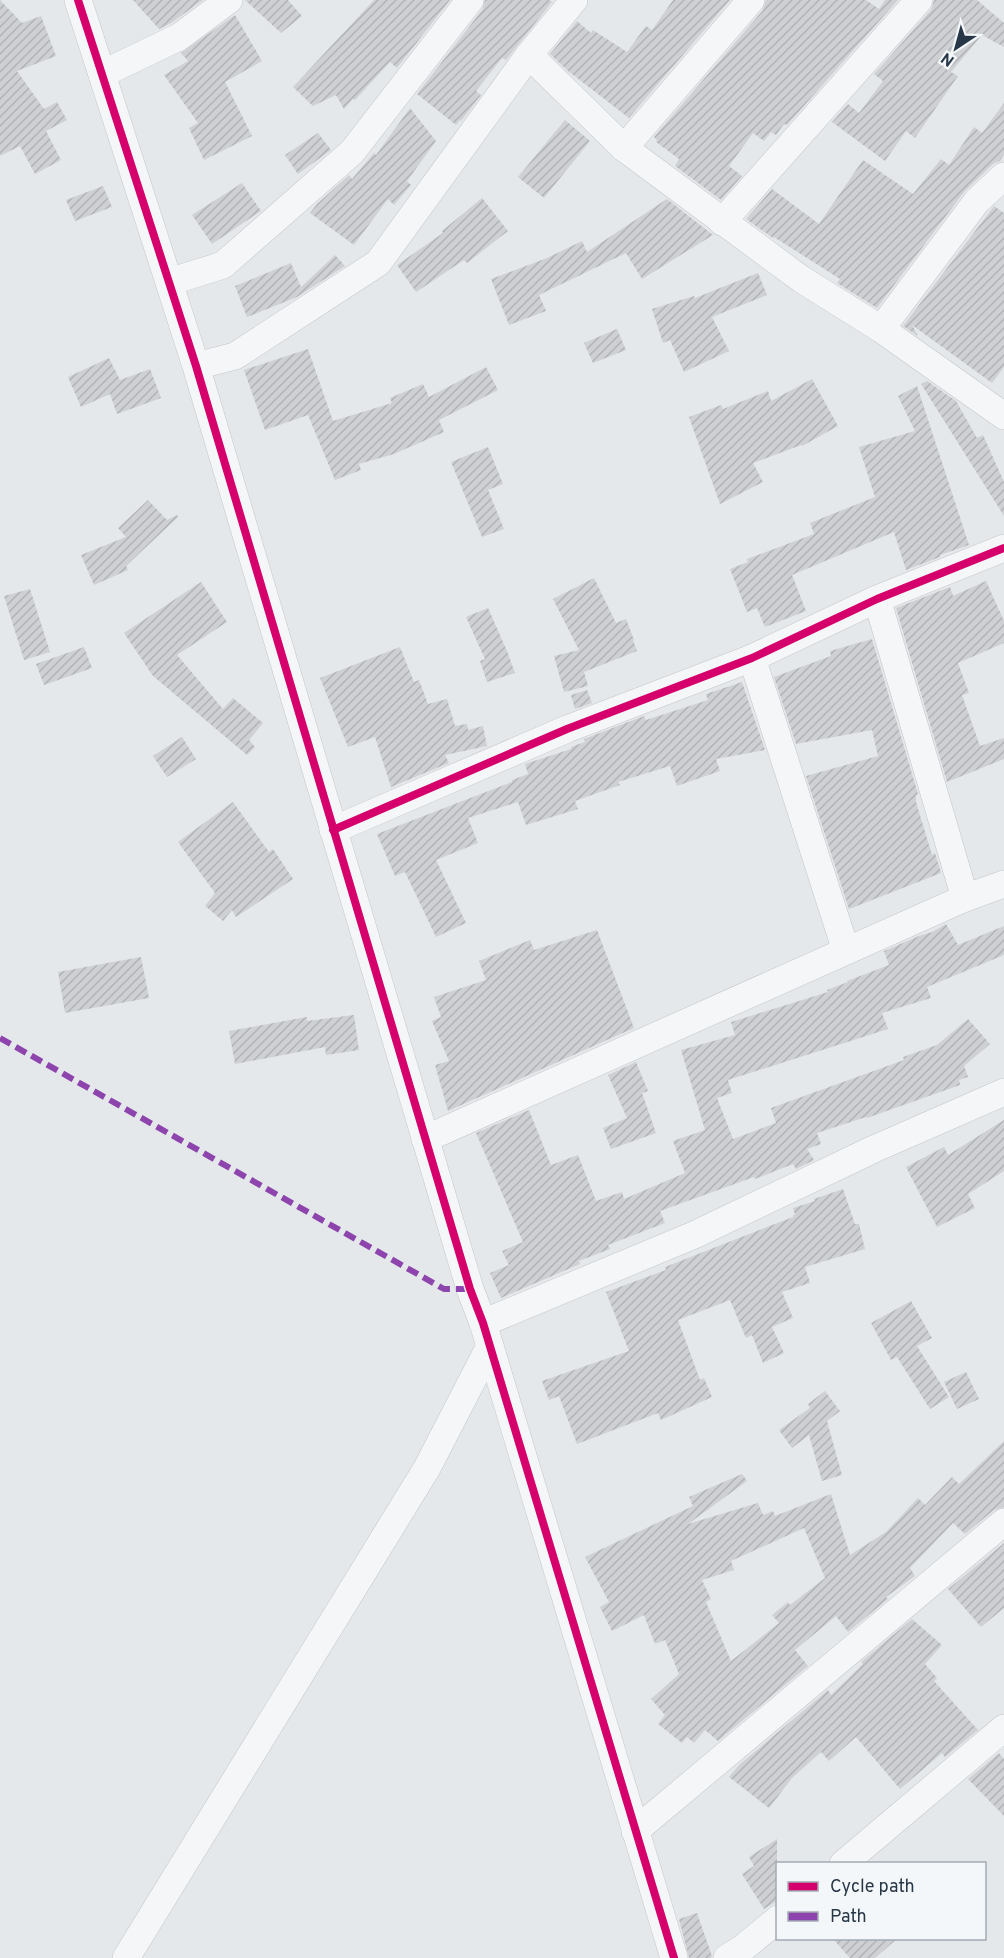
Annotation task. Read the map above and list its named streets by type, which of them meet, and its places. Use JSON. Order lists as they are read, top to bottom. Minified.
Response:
{"legend":["Cycle path","Path"],"north":"bottom left"}
